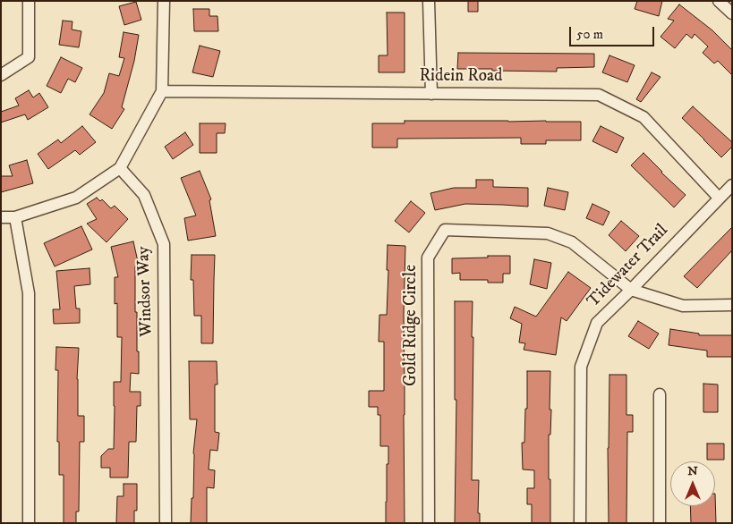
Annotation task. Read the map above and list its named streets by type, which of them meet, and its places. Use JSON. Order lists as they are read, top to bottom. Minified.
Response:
{"streets":{"street":["Ridein Road","Tidewater Trail","Windsor Way","Gold Ridge Circle"]},"crossings":[["Ridein Road","Tidewater Trail"],["Tidewater Trail","Gold Ridge Circle"]],"scale_bar":"50 m","north":"top"}
